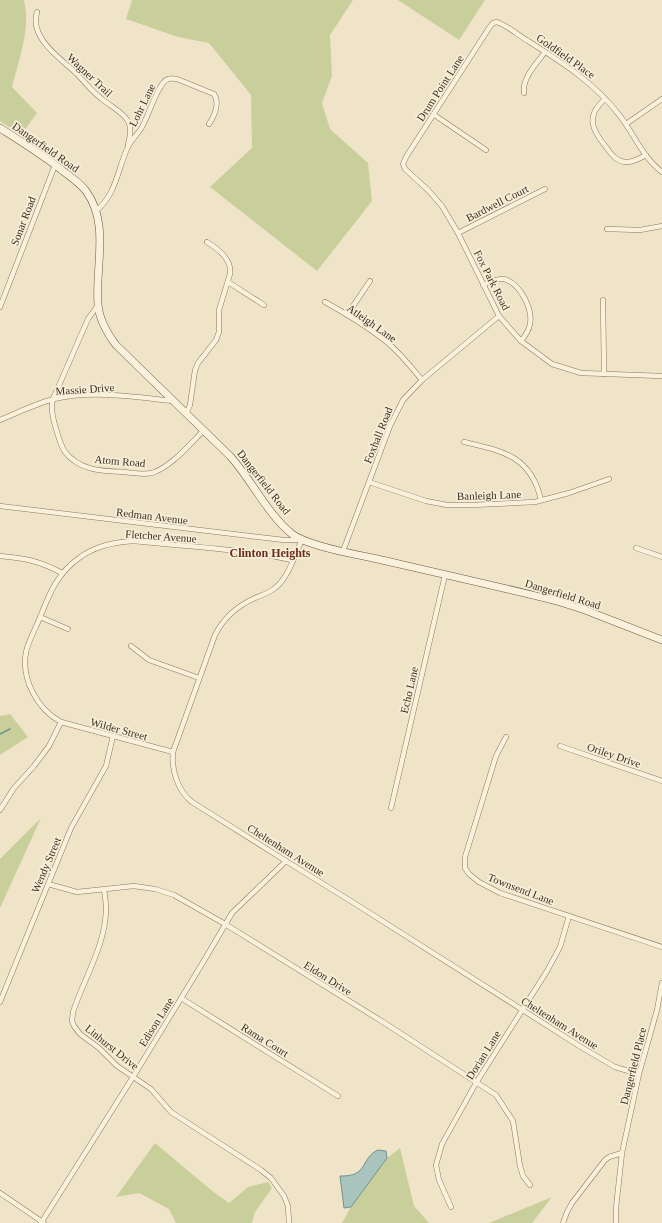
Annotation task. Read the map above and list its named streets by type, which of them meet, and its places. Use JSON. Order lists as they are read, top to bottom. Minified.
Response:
{"streets":{"street":["Goldfield Place","Wagner Trail","Drum Point Lane","Lohr Lane","Dangerfield Road","Bardwell Court","Sonar Road","Fox Park Road","Atleigh Lane","Massie Drive","Foxhall Road","Atom Road","Banleigh Lane","Redman Avenue","Fletcher Avenue","Echo Lane","Wilder Street","Oriley Drive","Cheltenham Avenue","Wendy Street","Townsend Lane","Eldon Drive","Edison Lane","Rama Court","Linhurst Drive","Dorian Lane","Dangerfield Place"]},"crossings":[["Goldfield Place","Drum Point Lane"],["Wagner Trail","Lohr Lane"],["Drum Point Lane","Fox Park Road"],["Lohr Lane","Dangerfield Road"],["Dangerfield Road","Sonar Road"],["Dangerfield Road","Massie Drive"],["Dangerfield Road","Foxhall Road"],["Dangerfield Road","Atom Road"],["Dangerfield Road","Redman Avenue"],["Dangerfield Road","Echo Lane"],["Dangerfield Road","Cheltenham Avenue"],["Bardwell Court","Fox Park Road"],["Fox Park Road","Foxhall Road"],["Atleigh Lane","Foxhall Road"],["Massie Drive","Atom Road"],["Foxhall Road","Banleigh Lane"],["Redman Avenue","Cheltenham Avenue"],["Fletcher Avenue","Wilder Street"],["Fletcher Avenue","Cheltenham Avenue"],["Wilder Street","Cheltenham Avenue"],["Wilder Street","Wendy Street"],["Cheltenham Avenue","Edison Lane"],["Cheltenham Avenue","Dorian Lane"],["Cheltenham Avenue","Dangerfield Place"],["Wendy Street","Eldon Drive"],["Townsend Lane","Dorian Lane"],["Eldon Drive","Edison Lane"],["Eldon Drive","Linhurst Drive"],["Eldon Drive","Dorian Lane"],["Edison Lane","Rama Court"],["Edison Lane","Linhurst Drive"]],"districts":["Clinton Heights"]}
